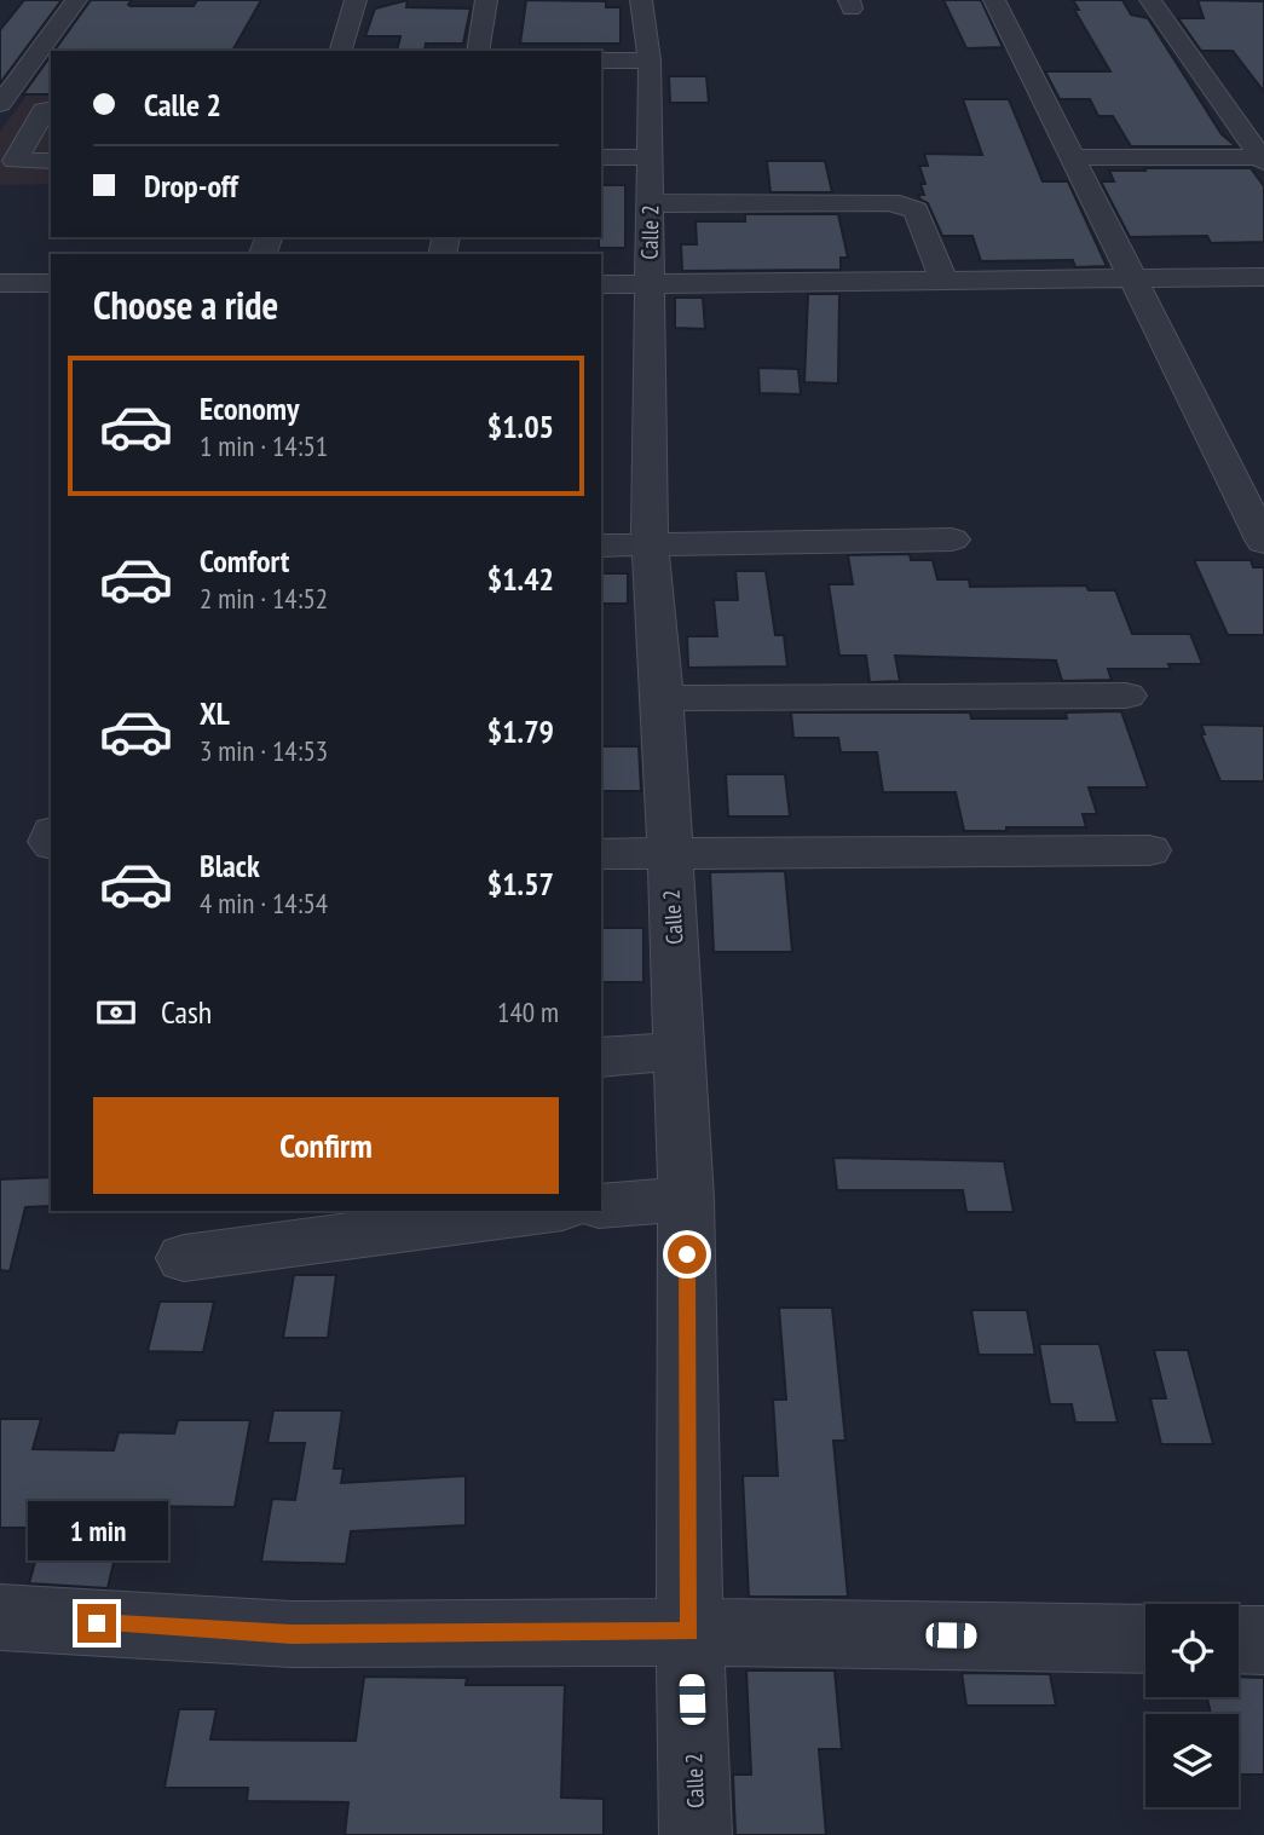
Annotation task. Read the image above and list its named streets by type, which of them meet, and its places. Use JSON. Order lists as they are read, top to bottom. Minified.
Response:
{"streets":{"street":["Calle 2"]},"page":{"banner":["Calle 2","Drop-off"],"heading":"Choose a ride","list":[{"name":"Economy","note":"1 min · 14:51","value":"$1.05"},{"name":"Comfort","note":"2 min · 14:52","value":"$1.42"},{"name":"XL","note":"3 min · 14:53","value":"$1.79"},{"name":"Black","note":"4 min · 14:54","value":"$1.57"}],"pay":["Cash","140 m"],"buttons":"Confirm","bubble":"1 min"}}
